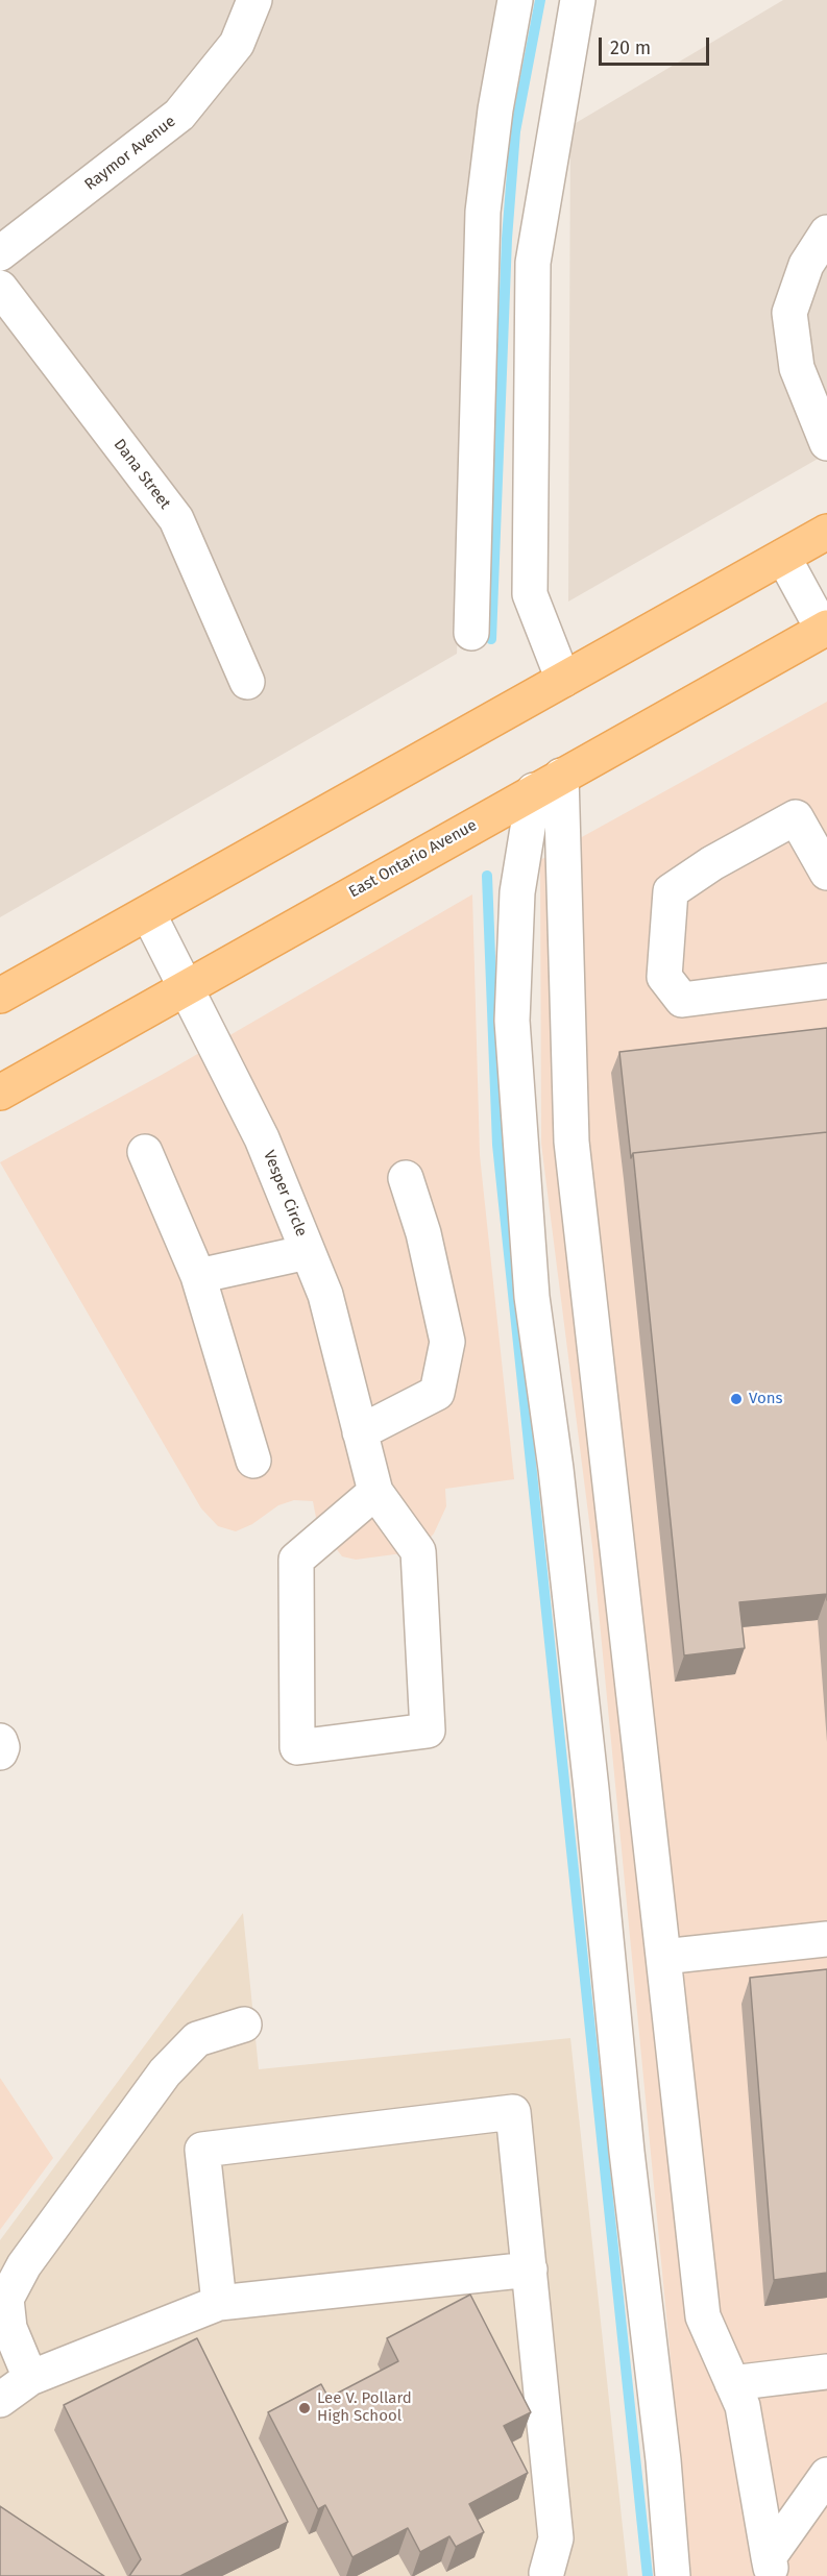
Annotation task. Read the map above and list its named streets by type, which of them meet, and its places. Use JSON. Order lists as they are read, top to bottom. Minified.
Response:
{"streets":{"main road":["East Ontario Avenue"],"street":["Raymor Avenue","Dana Street","Vesper Circle"]},"crossings":[["East Ontario Avenue","Vesper Circle"]],"places":["Vons","Lee V. Pollard High School"],"scale_bar":"20 m"}
